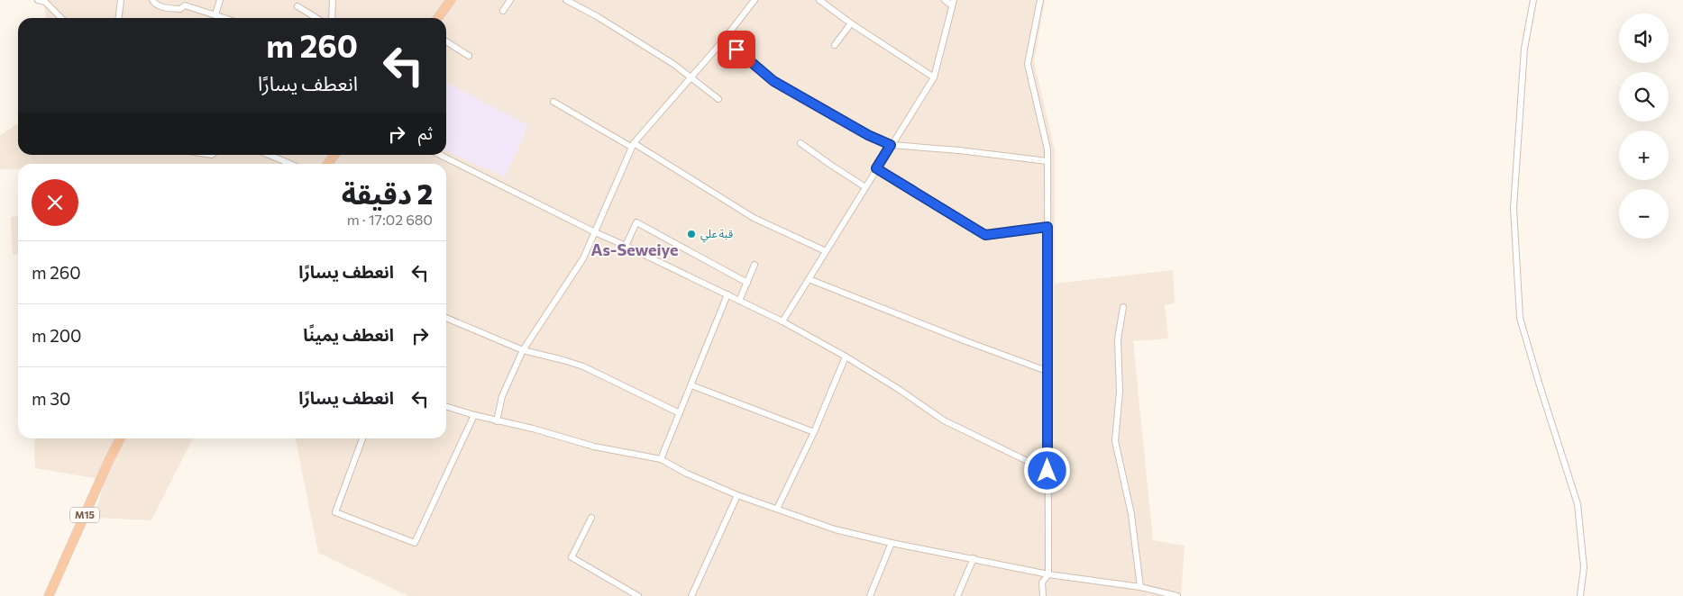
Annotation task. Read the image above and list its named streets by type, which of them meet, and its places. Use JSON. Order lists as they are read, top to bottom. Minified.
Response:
{"streets":{"highway":["M15"]},"districts":["As-Seweiye"],"places":["قبة علي"],"page":{"map_buttons":["+","−"],"turn":["260 m","انعطف يسارًا"],"then":"ثم","heading":["2 دقيقة","680 m · 17:02"],"list":[{"name":"انعطف يسارًا","value":"260 m"},{"name":"انعطف يمينًا","value":"200 m"},{"name":"انعطف يسارًا","value":"30 m"}]}}
